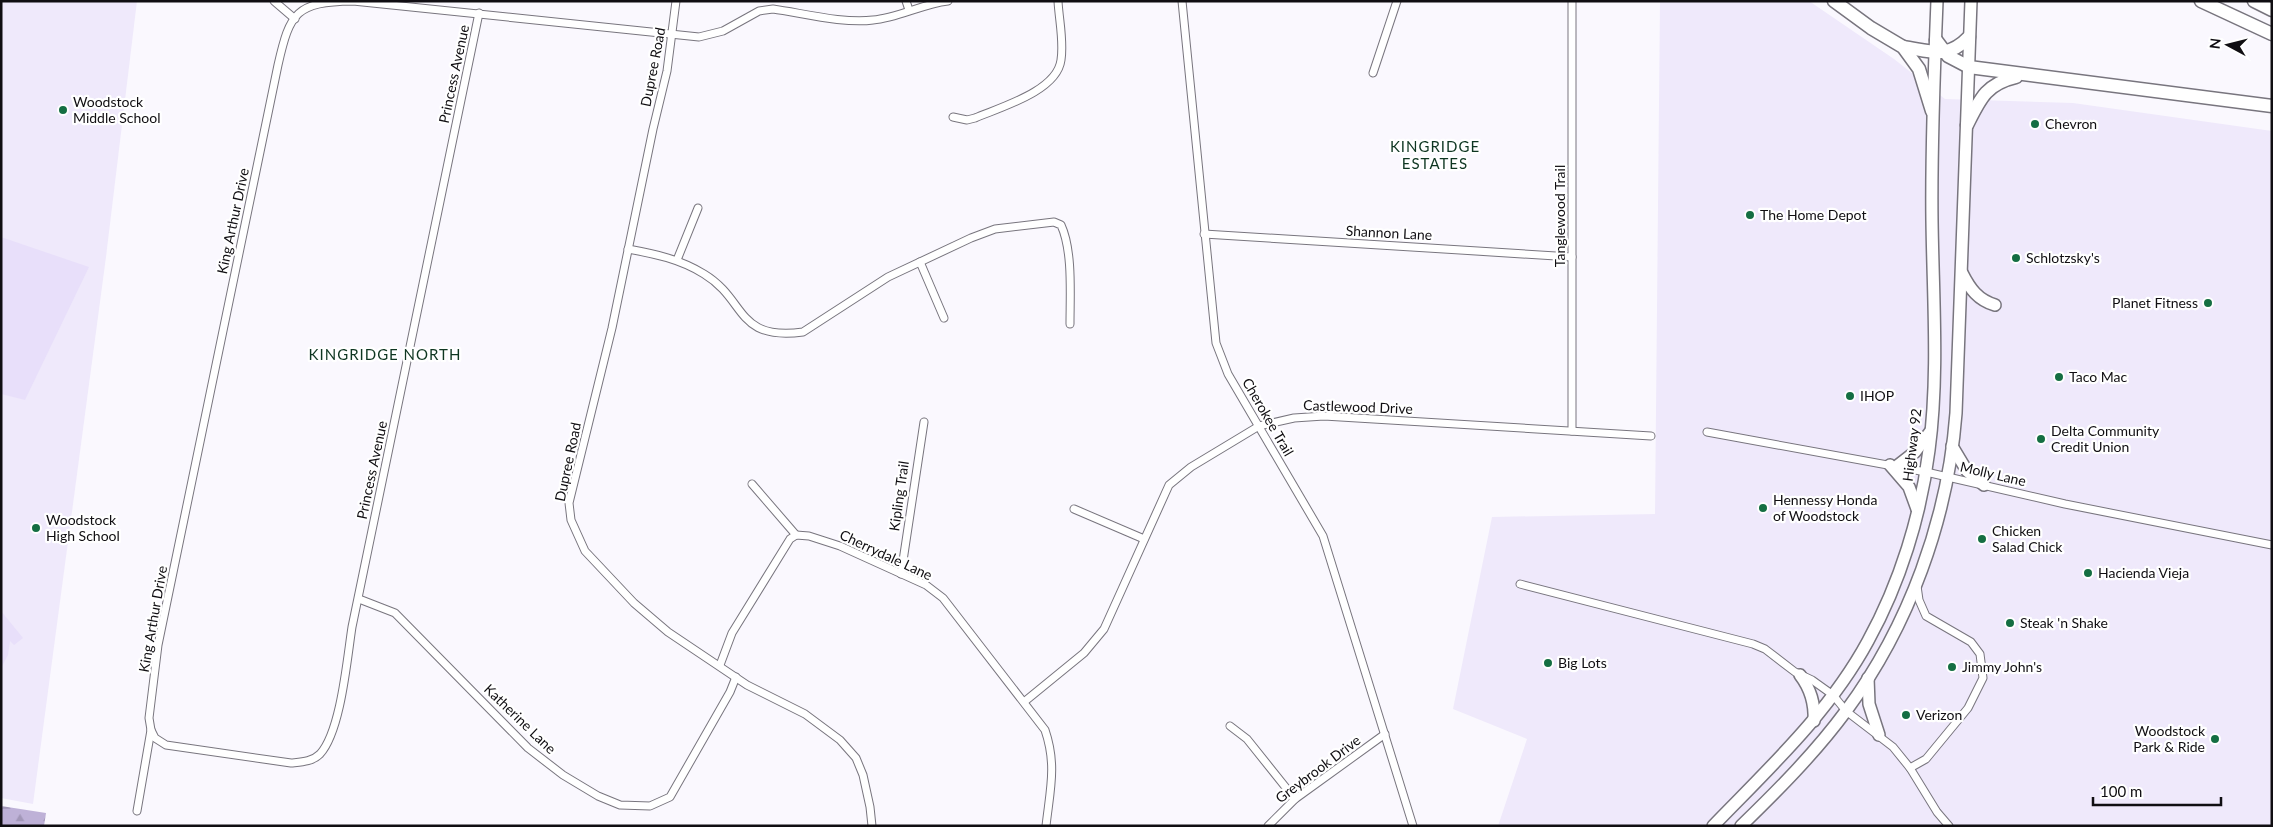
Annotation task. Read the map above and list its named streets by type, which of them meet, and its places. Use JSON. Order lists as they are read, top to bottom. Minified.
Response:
{"streets":{"main road":["Highway 92"],"street":["Dupree Road","Princess Avenue","Tanglewood Trail","King Arthur Drive","Shannon Lane","Castlewood Drive","Cherokee Trail","Molly Lane","Kipling Trail","Cherrydale Lane","Katherine Lane","Greybrook Drive"]},"crossings":[["Dupree Road","Katherine Lane"],["Princess Avenue","King Arthur Drive"],["Princess Avenue","Katherine Lane"],["Tanglewood Trail","Shannon Lane"],["Tanglewood Trail","Castlewood Drive"],["Shannon Lane","Cherokee Trail"],["Castlewood Drive","Cherokee Trail"],["Castlewood Drive","Cherrydale Lane"],["Cherokee Trail","Greybrook Drive"],["Highway 92","Molly Lane"],["Kipling Trail","Cherrydale Lane"]],"districts":["KINGRIDGE ESTATES","KINGRIDGE NORTH"],"places":["Woodstock Middle School","Chevron","The Home Depot","Schlotzsky's","Planet Fitness","Taco Mac","IHOP","Delta Community Credit Union","Hennessy Honda of Woodstock","Woodstock High School","Chicken Salad Chick","Hacienda Vieja","Steak 'n Shake","Big Lots","Jimmy John's","Verizon","Woodstock Park & Ride"],"scale_bar":"100 m","north":"left"}
